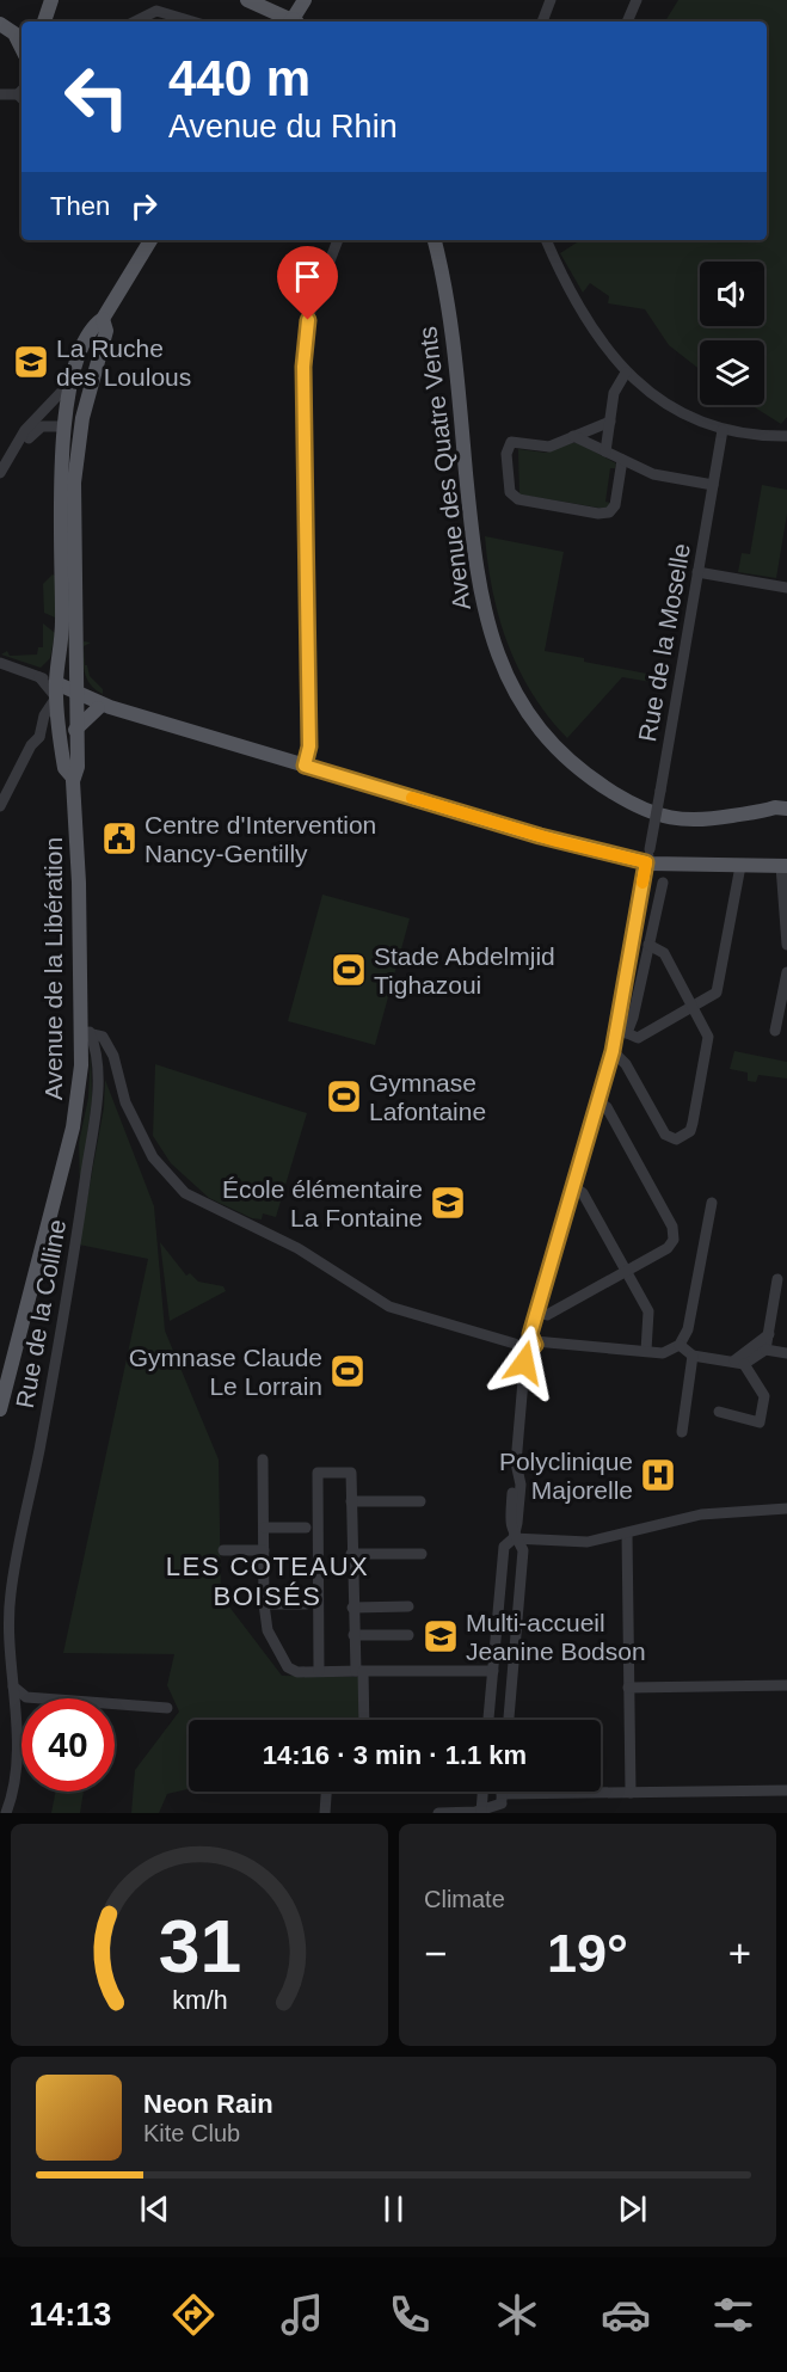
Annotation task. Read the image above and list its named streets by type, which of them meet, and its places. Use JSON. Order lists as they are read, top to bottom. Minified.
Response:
{"streets":{"main road":["Avenue des Quatre Vents","Avenue de la Libération"],"street":["Rue de la Moselle","Rue de la Colline"]},"crossings":[["Avenue de la Libération","Rue de la Colline"]],"districts":["LES COTEAUX BOISÉS"],"places":{"school or university":["La Ruche des Loulous","École élémentaire La Fontaine","Multi-accueil Jeanine Bodson"],"public building":["Centre d'Intervention Nancy-Gentilly"],"sports":["Stade Abdelmjid Tighazoui","Gymnase Lafontaine","Gymnase Claude Le Lorrain"],"hospital":["Polyclinique Majorelle"]},"page":{"turn":["440 m","Avenue du Rhin"],"then":"Then","limit":"40","trip":"14:16 · 3 min · 1.1 km","tile":"Climate","heat":["−","19°","+"],"song":["Neon Rain","Kite Club"],"tabs":"14:13","gauge":["31","km/h"]}}
